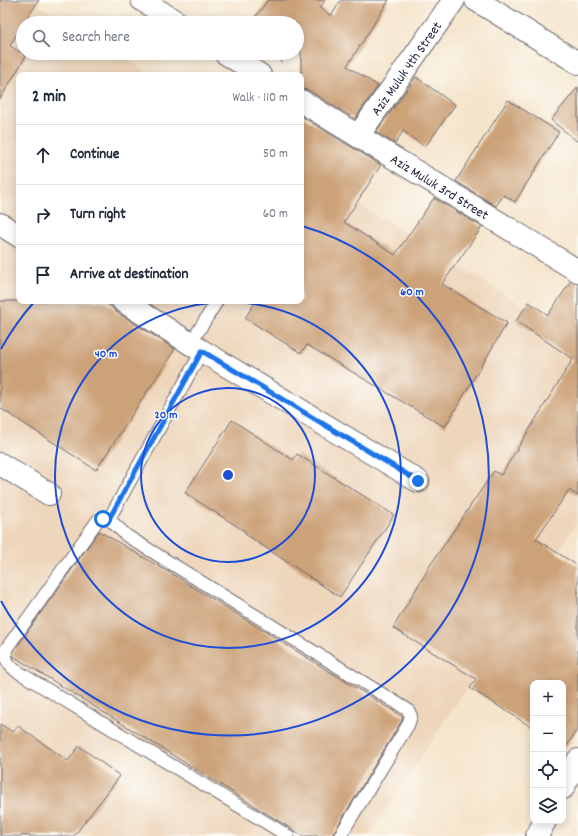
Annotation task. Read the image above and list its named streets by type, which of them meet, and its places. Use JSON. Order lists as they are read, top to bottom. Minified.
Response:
{"streets":{"street":["Aziz Muluk 4th Street","Aziz Muluk 3rd Street"]},"crossings":[["Aziz Muluk 4th Street","Aziz Muluk 3rd Street"]],"page":{"search":"Search here","heading":["2 min","Walk · 110 m"],"list":[["Continue","50 m"],["Turn right","60 m"],"Arrive at destination"],"map_buttons":["+","−"]},"rings":["60 m","40 m","20 m"]}
